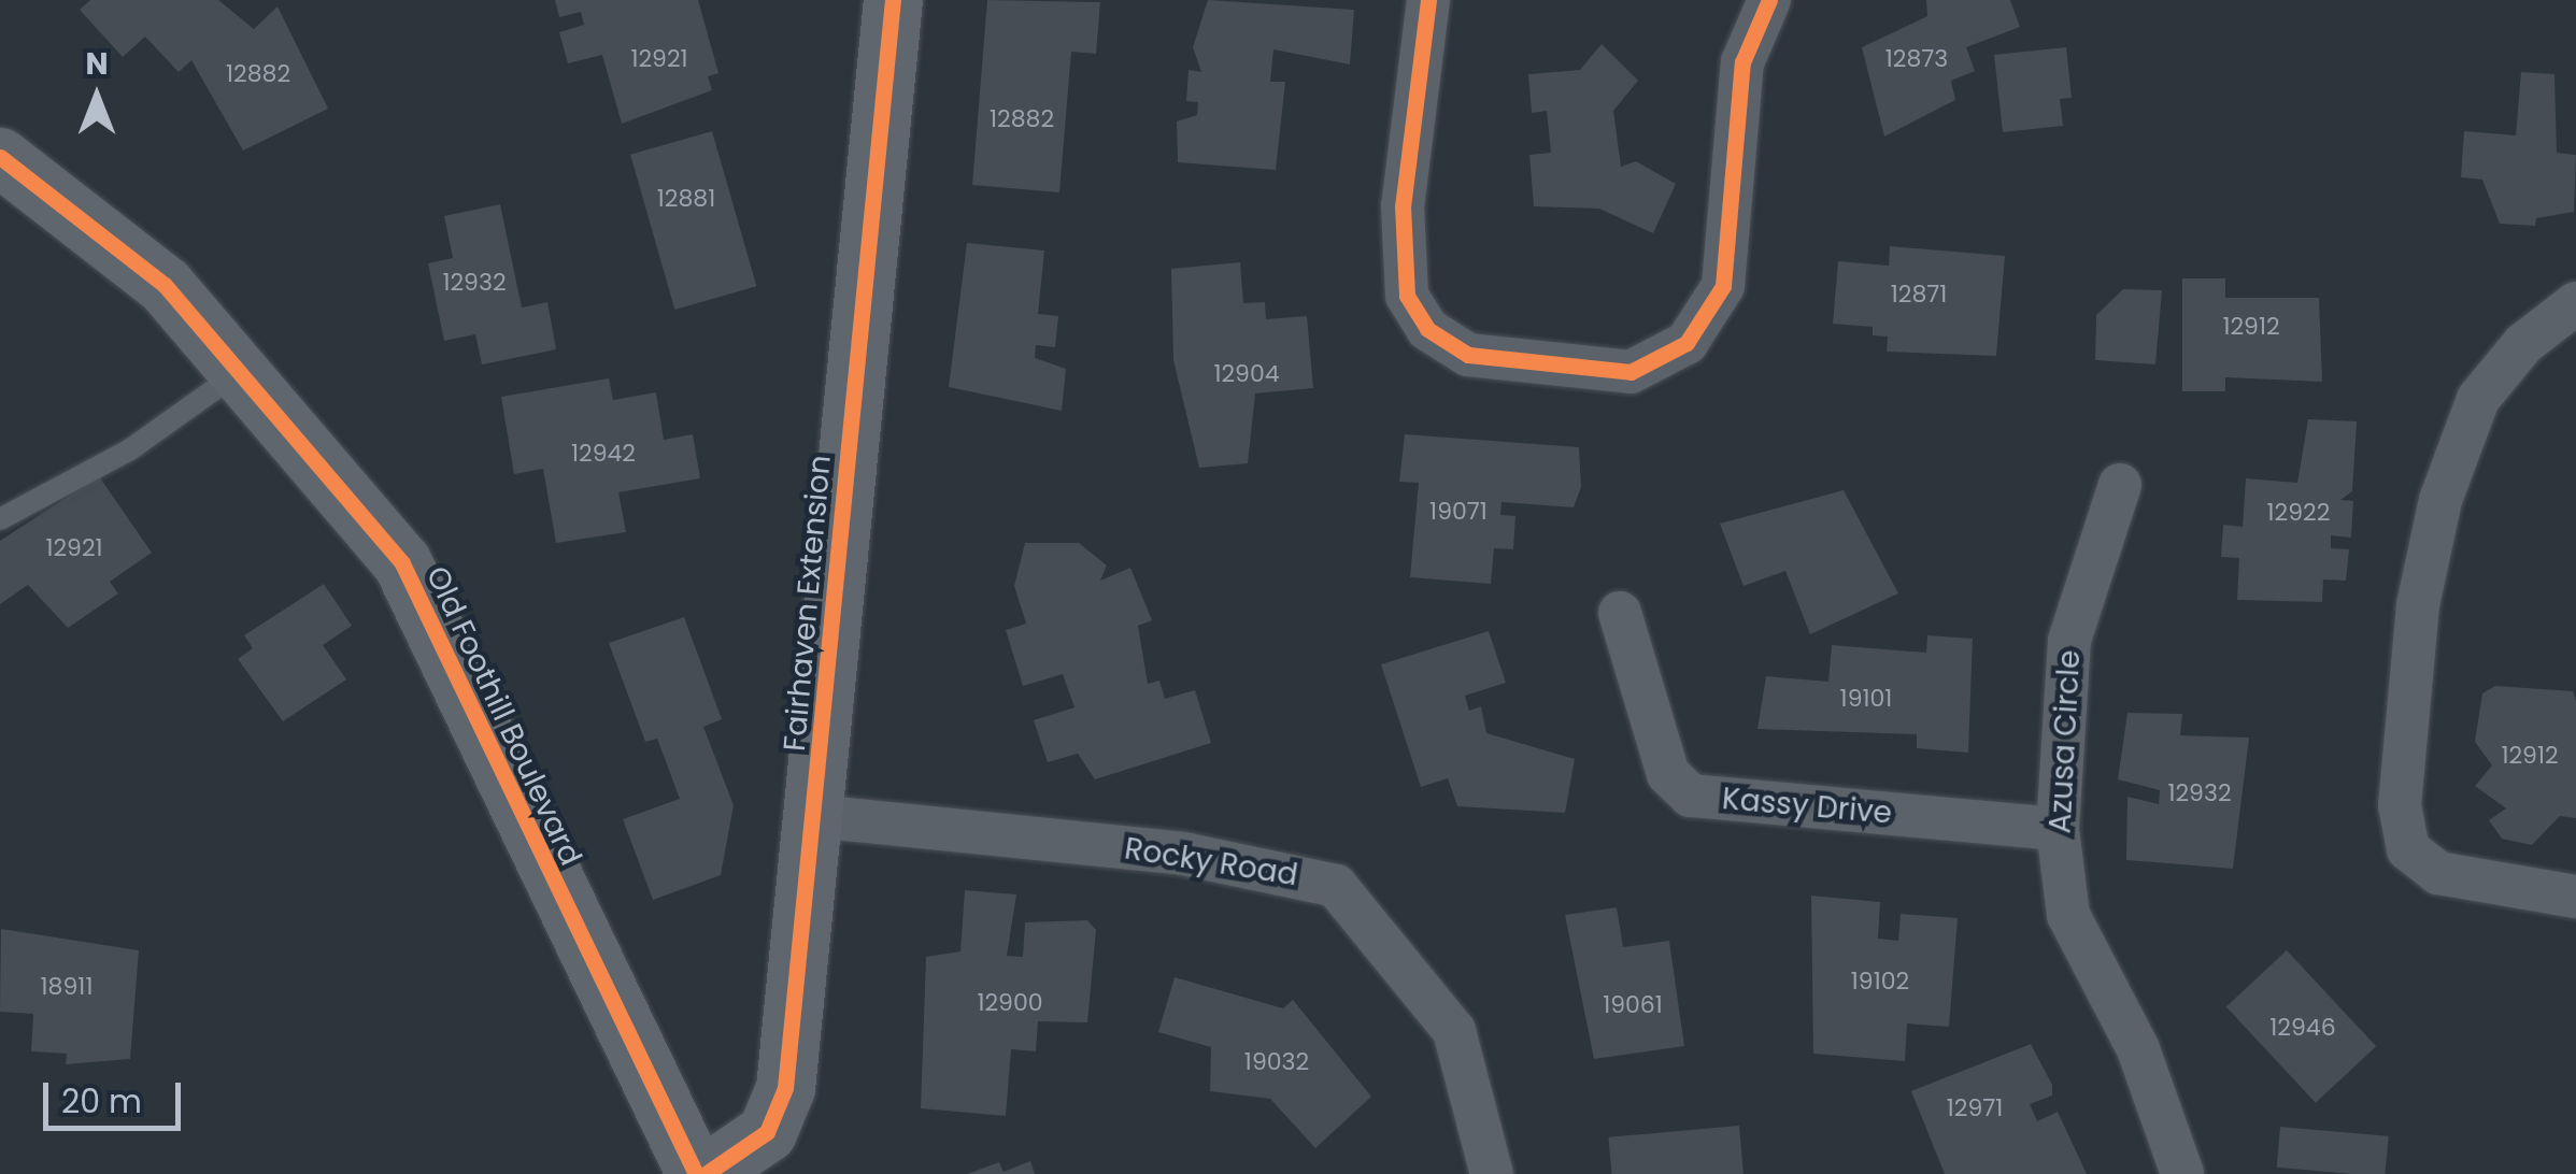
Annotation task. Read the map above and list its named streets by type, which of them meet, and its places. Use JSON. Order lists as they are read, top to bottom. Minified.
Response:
{"streets":{"street":["Fairhaven Extension","Old Foothill Boulevard","Azusa Circle","Kassy Drive","Rocky Road"]},"crossings":[["Fairhaven Extension","Rocky Road"],["Azusa Circle","Kassy Drive"]],"house_numbers":["12921","12873","12882","12882","12881","12932","12871","12912","12904","12942","19071","12922","12921","19101","12912","12932","19102","18911","12900","19061","12946","19032","12971"],"scale_bar":"20 m","north":"top"}
